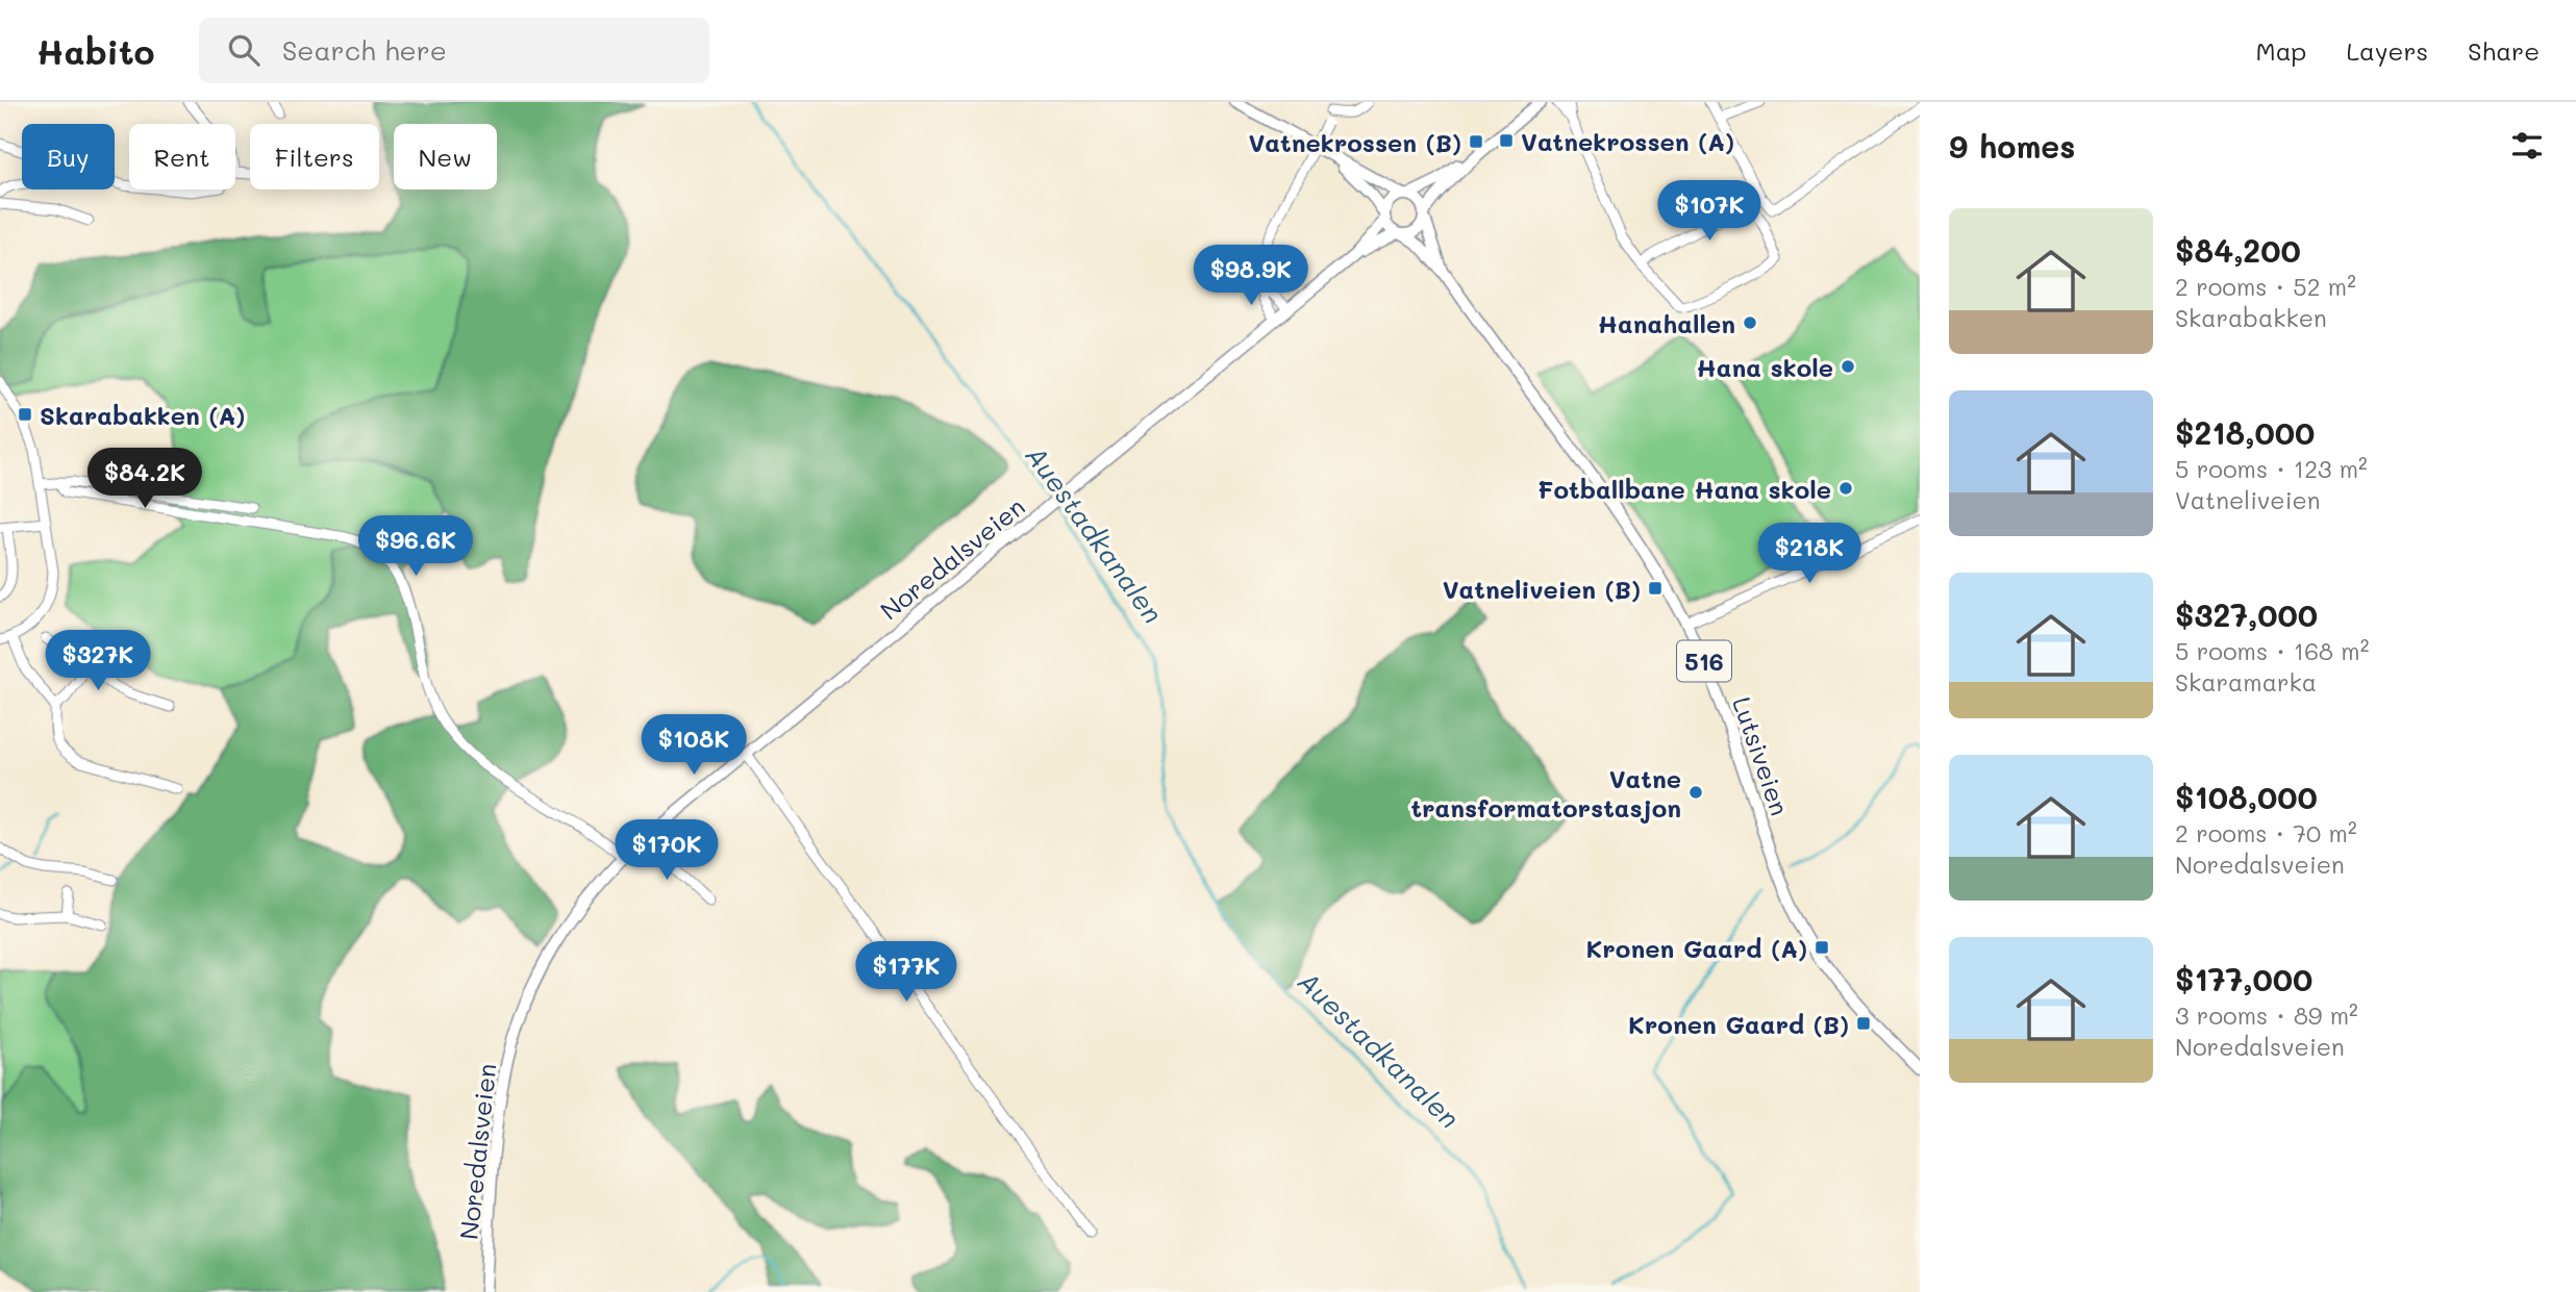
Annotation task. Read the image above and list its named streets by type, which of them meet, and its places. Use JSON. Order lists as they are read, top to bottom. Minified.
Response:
{"streets":{"main road":["Noredalsveien","516","Lutsiveien"]},"crossings":[["Noredalsveien","516"],["Noredalsveien","Lutsiveien"],["516","Lutsiveien"]],"water":["Auestadkanalen"],"places":{"transit":["Vatnekrossen (A)","Vatnekrossen (B)","Skarabakken (A)","Vatneliveien (B)","Kronen Gaard (A)","Kronen Gaard (B)"],"other":["Hanahallen","Hana skole","Fotballbane Hana skole","Vatne transformatorstasjon"]},"page":{"header":"Habito","search":"Search here","nav":["Map","Layers","Share"],"heading":"9 homes","chip":["Buy","Rent","Filters","New"],"price":["$107K","$98.9K","$84.2K","$96.6K","$218K","$327K","$108K","$170K","$177K"],"list":[{"name":"$84,200","note":"2 rooms · 52 m² · Skarabakken"},{"name":"$218,000","note":"5 rooms · 123 m² · Vatneliveien"},{"name":"$327,000","note":"5 rooms · 168 m² · Skaramarka"},{"name":"$108,000","note":"2 rooms · 70 m² · Noredalsveien"},{"name":"$177,000","note":"3 rooms · 89 m² · Noredalsveien"}]}}
